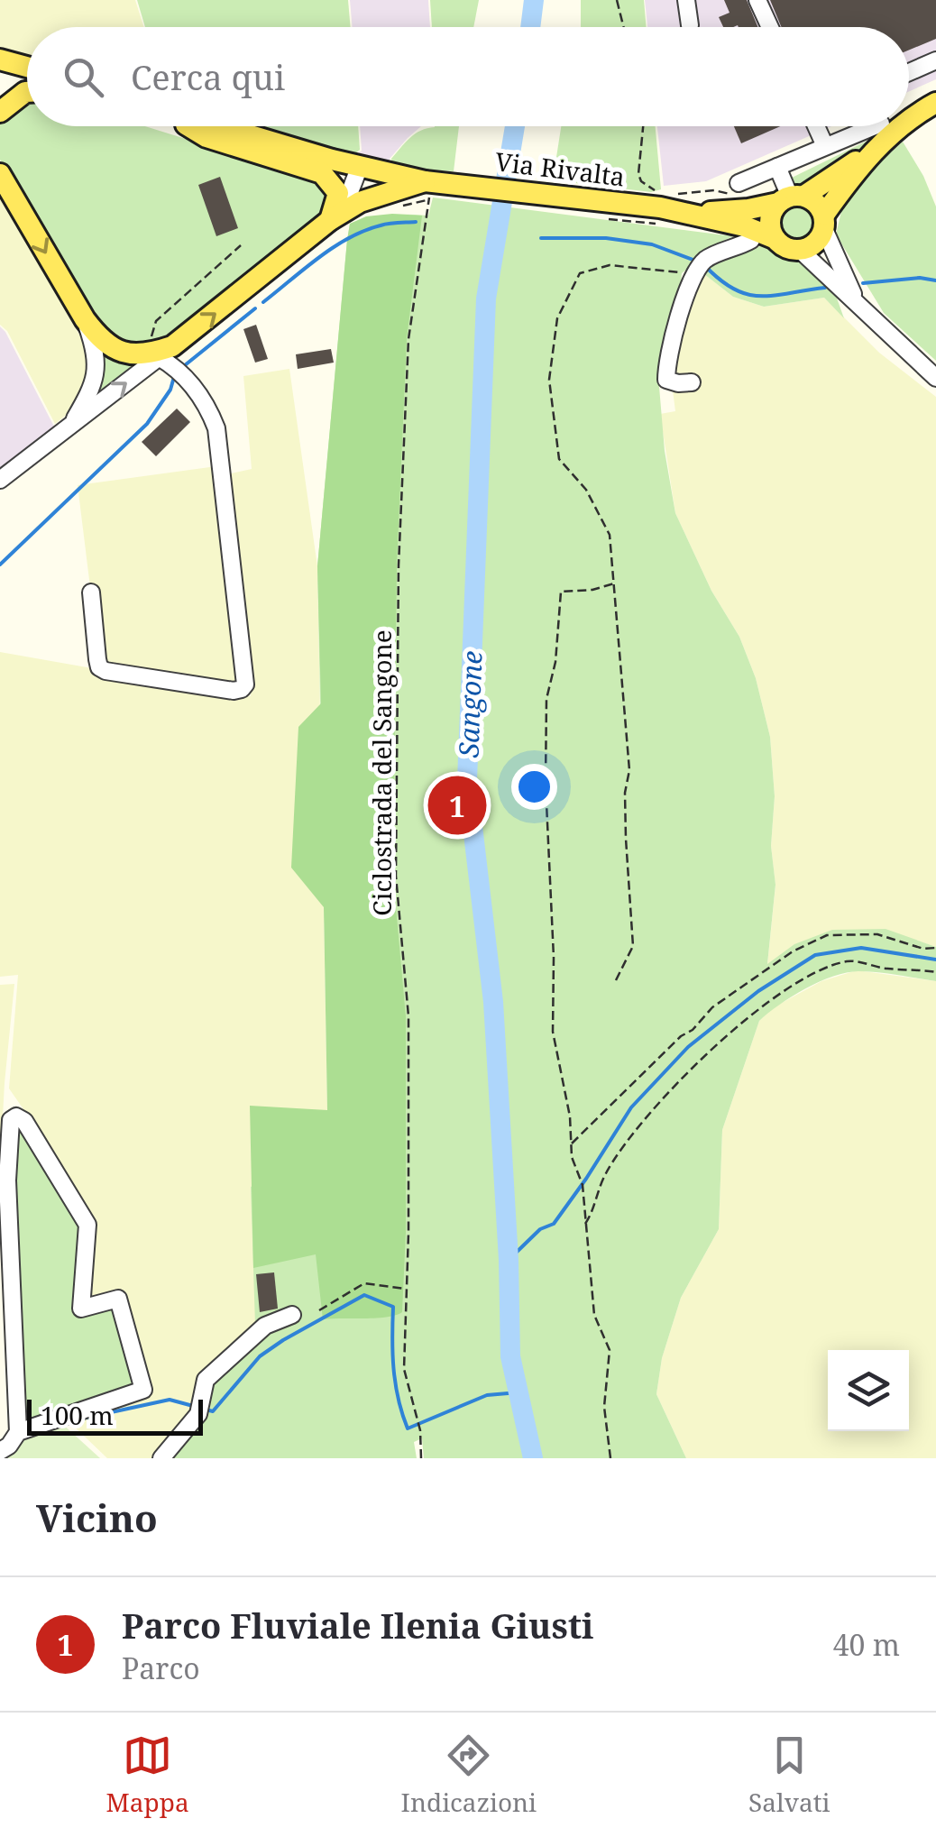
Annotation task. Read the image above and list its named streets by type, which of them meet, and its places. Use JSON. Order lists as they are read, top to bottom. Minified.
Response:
{"streets":{"main road":["Via Rivalta"],"path":["Ciclostrada del Sangone"]},"crossings":[["Via Rivalta","Ciclostrada del Sangone"]],"water":["Sangone"],"scale_bar":"100 m","page":{"search":"Cerca qui","pins":"1","scale":"100 m","heading":"Vicino","list":[{"mark":"1","name":"Parco Fluviale Ilenia Giusti","note":"Parco","value":"40 m"}],"nav":["Mappa","Indicazioni","Salvati"]}}
